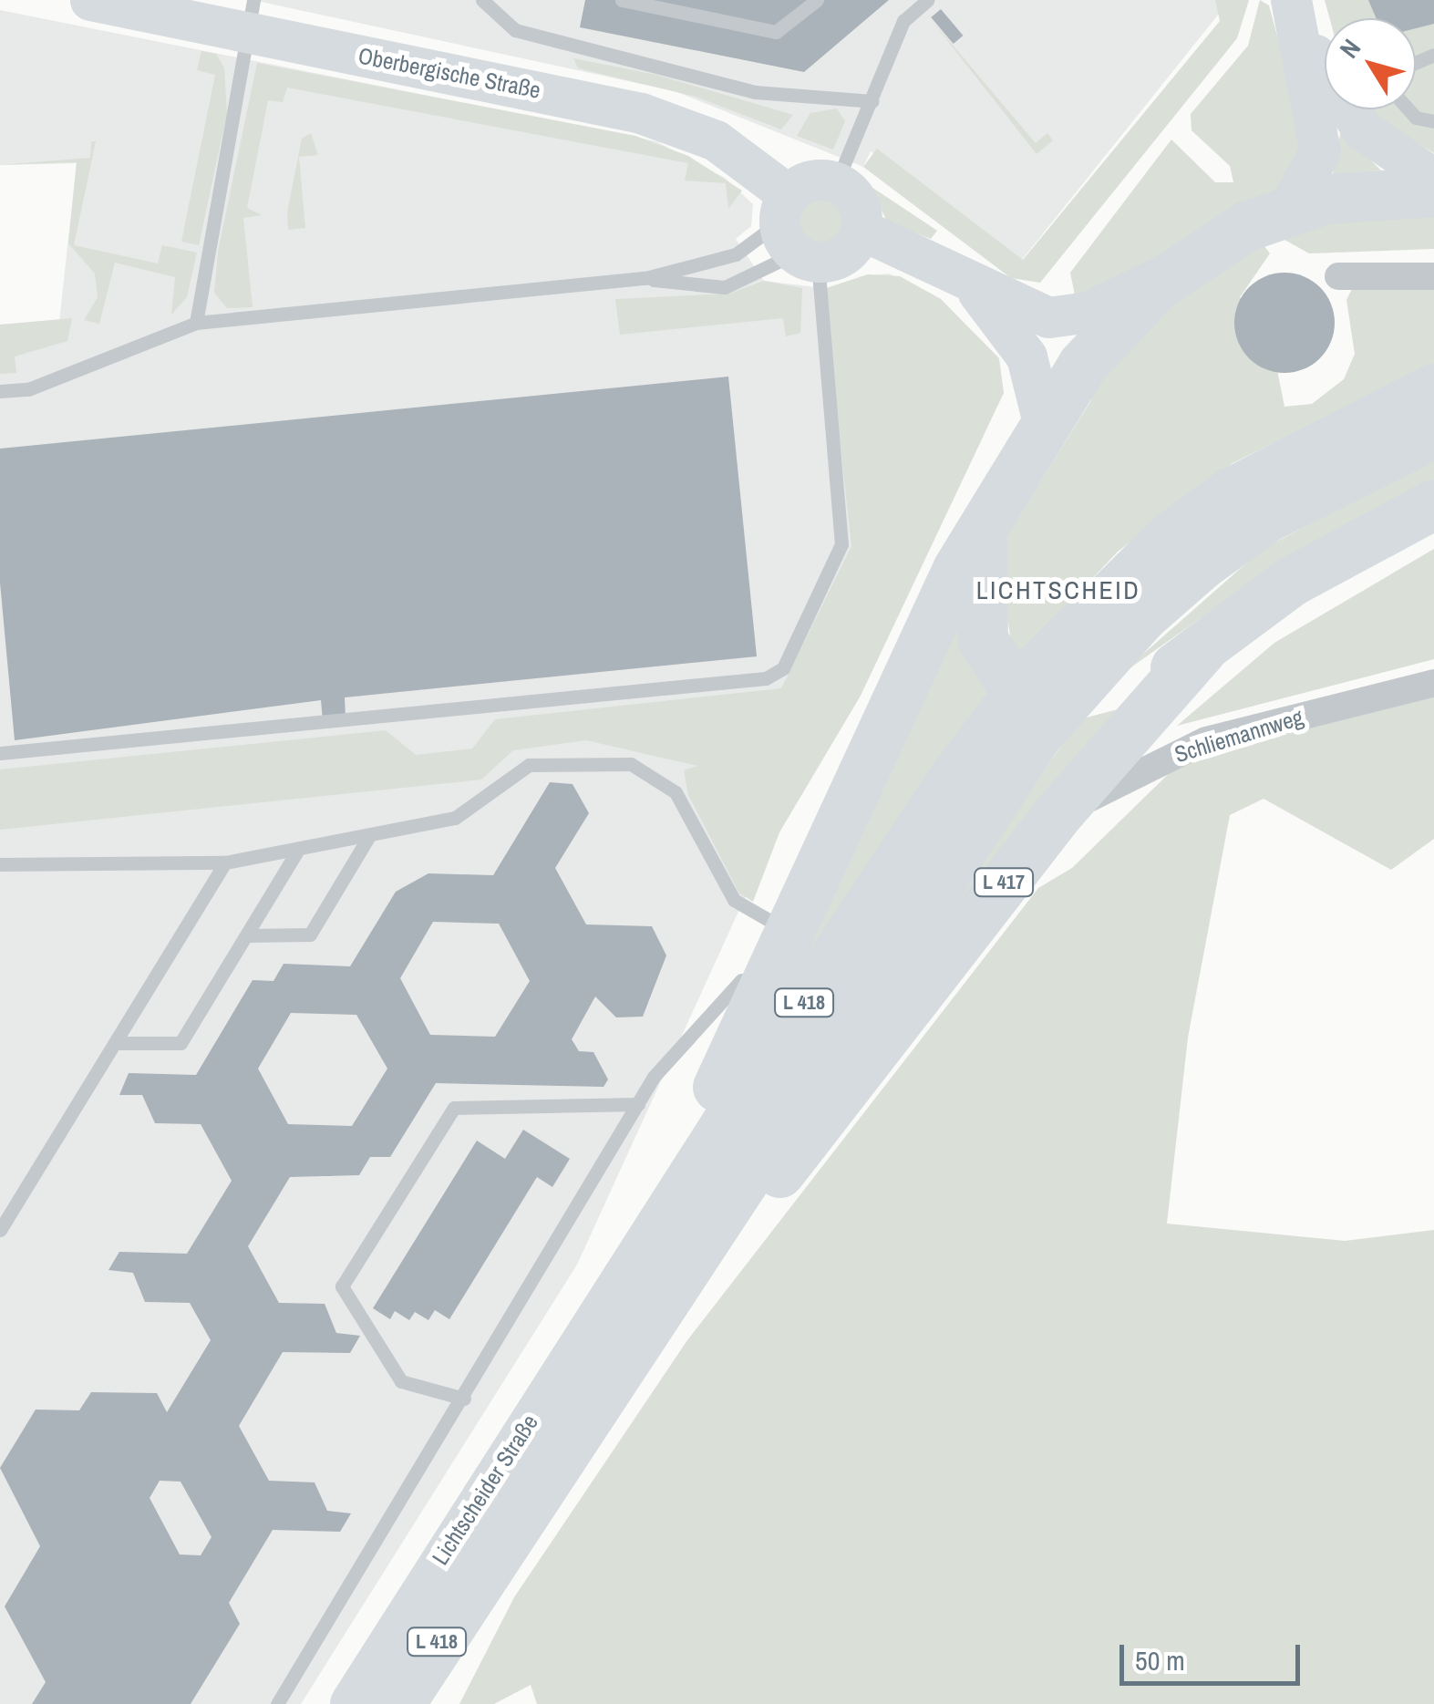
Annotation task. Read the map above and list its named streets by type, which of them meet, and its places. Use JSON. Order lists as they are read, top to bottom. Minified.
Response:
{"streets":{"highway":["L 417","L 418","Lichtscheider Straße"],"street":["Oberbergische Straße","Schliemannweg"]},"crossings":[["Schliemannweg","L 417"],["L 417","L 418"],["L 417","Lichtscheider Straße"],["L 418","Lichtscheider Straße"]],"districts":["LICHTSCHEID"],"scale_bar":"50 m","north":"top left"}
